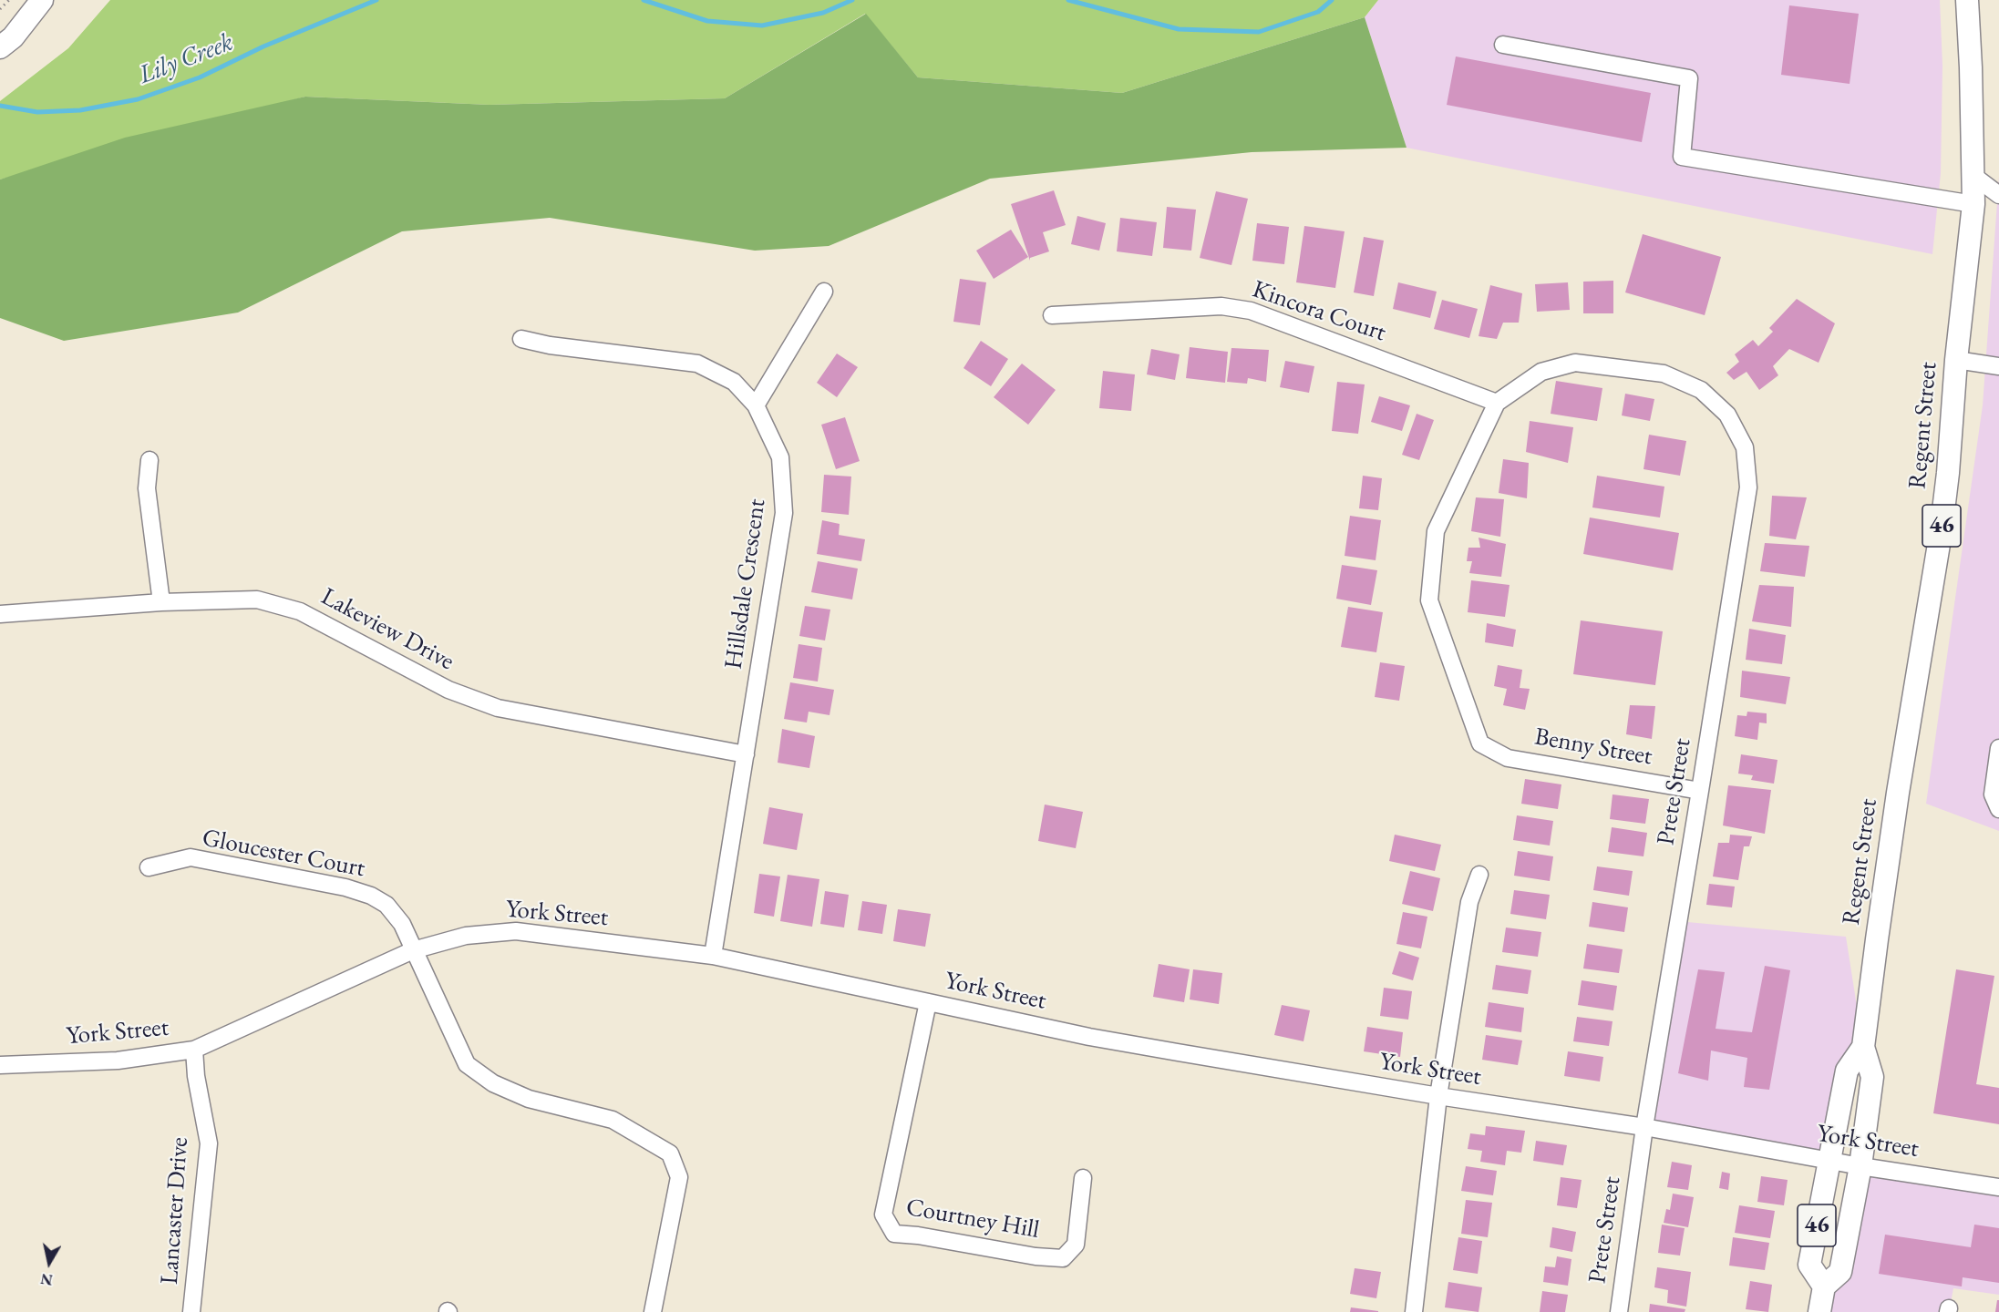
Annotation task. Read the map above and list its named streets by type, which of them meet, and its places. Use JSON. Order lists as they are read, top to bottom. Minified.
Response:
{"streets":{"main road":["Regent Street","46"],"street":["Kincora Court","Hillsdale Crescent","Lakeview Drive","Benny Street","Prete Street","Gloucester Court","York Street","Lancaster Drive","Courtney Hill"]},"crossings":[["Kincora Court","Benny Street"],["Kincora Court","Prete Street"],["Regent Street","York Street"],["Hillsdale Crescent","Lakeview Drive"],["Hillsdale Crescent","York Street"],["Benny Street","Prete Street"],["Prete Street","York Street"],["Gloucester Court","York Street"],["York Street","Lancaster Drive"],["York Street","Courtney Hill"]],"water":["Lily Creek"],"north":"bottom"}
